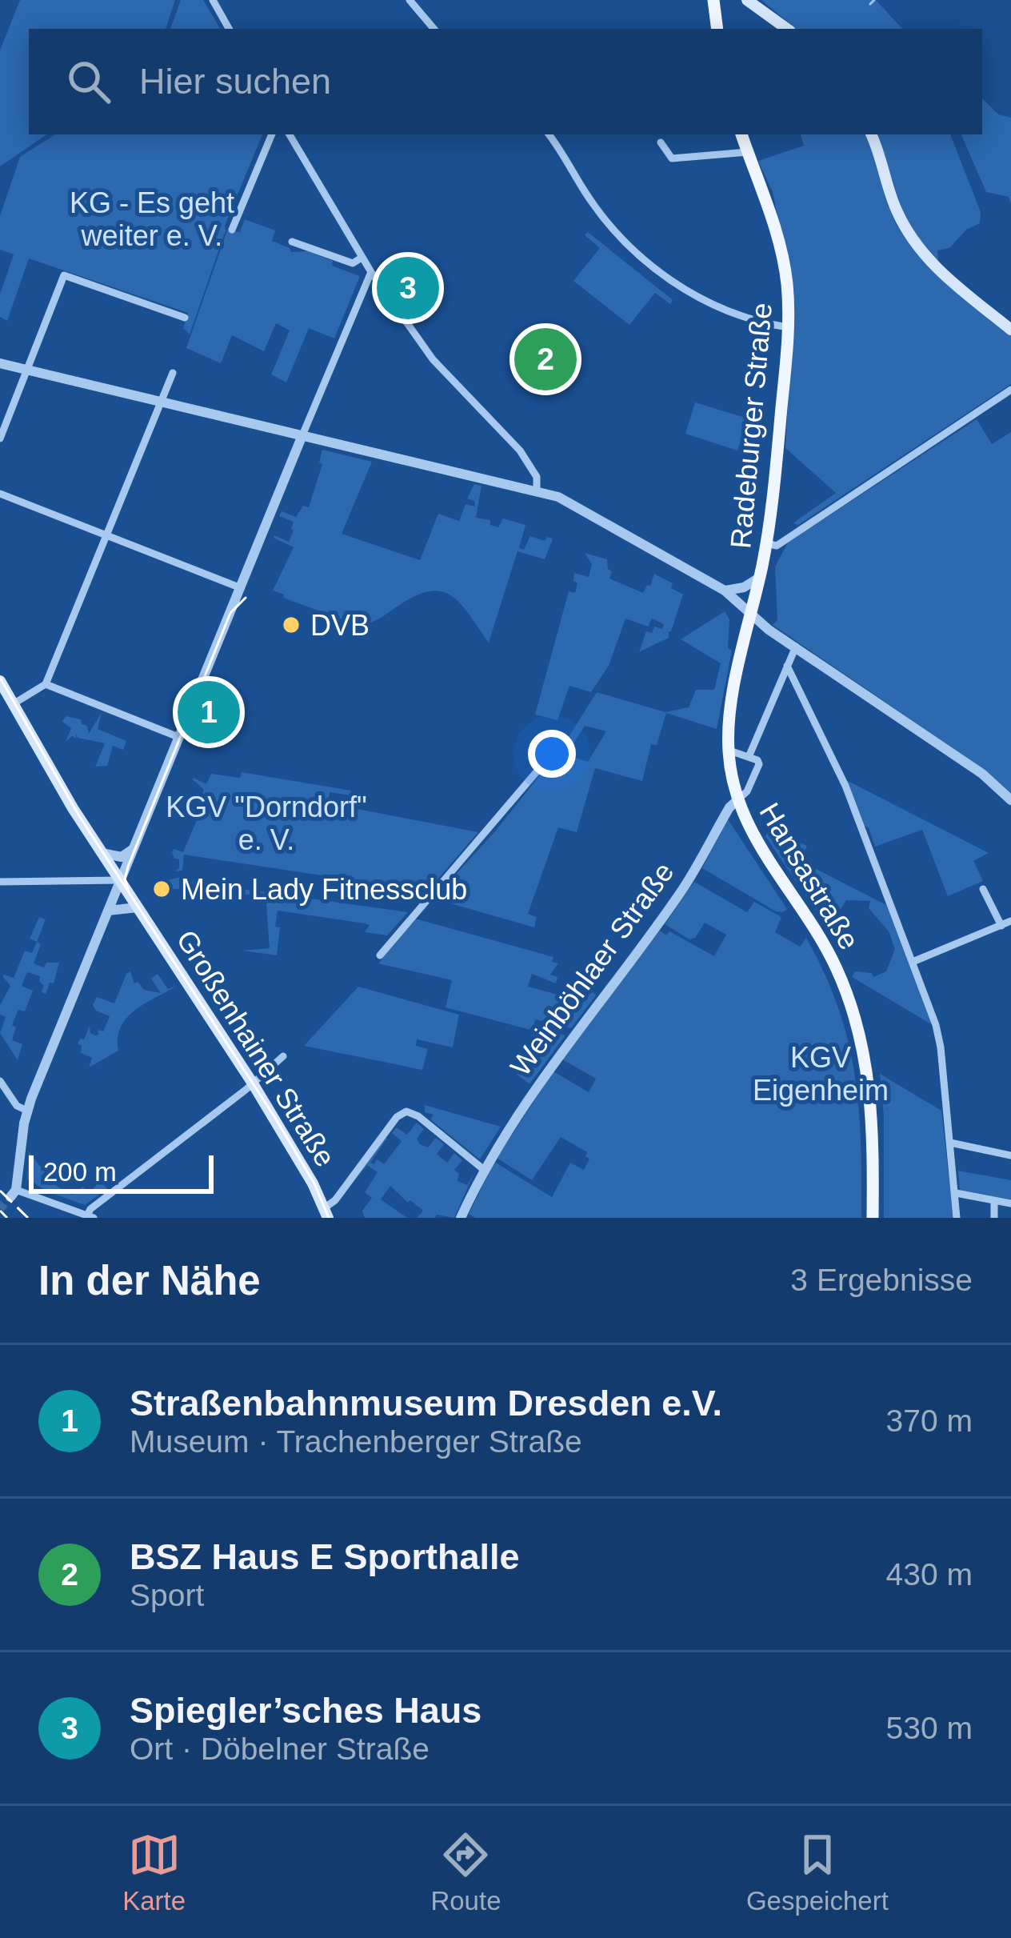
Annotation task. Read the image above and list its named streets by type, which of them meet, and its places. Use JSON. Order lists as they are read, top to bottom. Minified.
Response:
{"streets":{"main road":["Radeburger Straße","Hansastraße","Großenhainer Straße"],"street":["Weinböhlaer Straße"]},"crossings":[["Radeburger Straße","Hansastraße"],["Hansastraße","Weinböhlaer Straße"]],"parks":["KG - Es geht weiter e. V.","KGV \"Dorndorf\" e. V.","KGV Eigenheim"],"places":["DVB","Mein Lady Fitnessclub"],"scale_bar":"200 m","page":{"search":"Hier suchen","pins":["3","2","1"],"scale":"200 m","heading":["In der Nähe","3 Ergebnisse"],"list":[{"mark":"1","name":"Straßenbahnmuseum Dresden e.V.","note":"Museum · Trachenberger Straße","value":"370 m"},{"mark":"2","name":"BSZ Haus E Sporthalle","note":"Sport","value":"430 m"},{"mark":"3","name":"Spiegler’sches Haus","note":"Ort · Döbelner Straße","value":"530 m"}],"nav":["Karte","Route","Gespeichert"]}}
